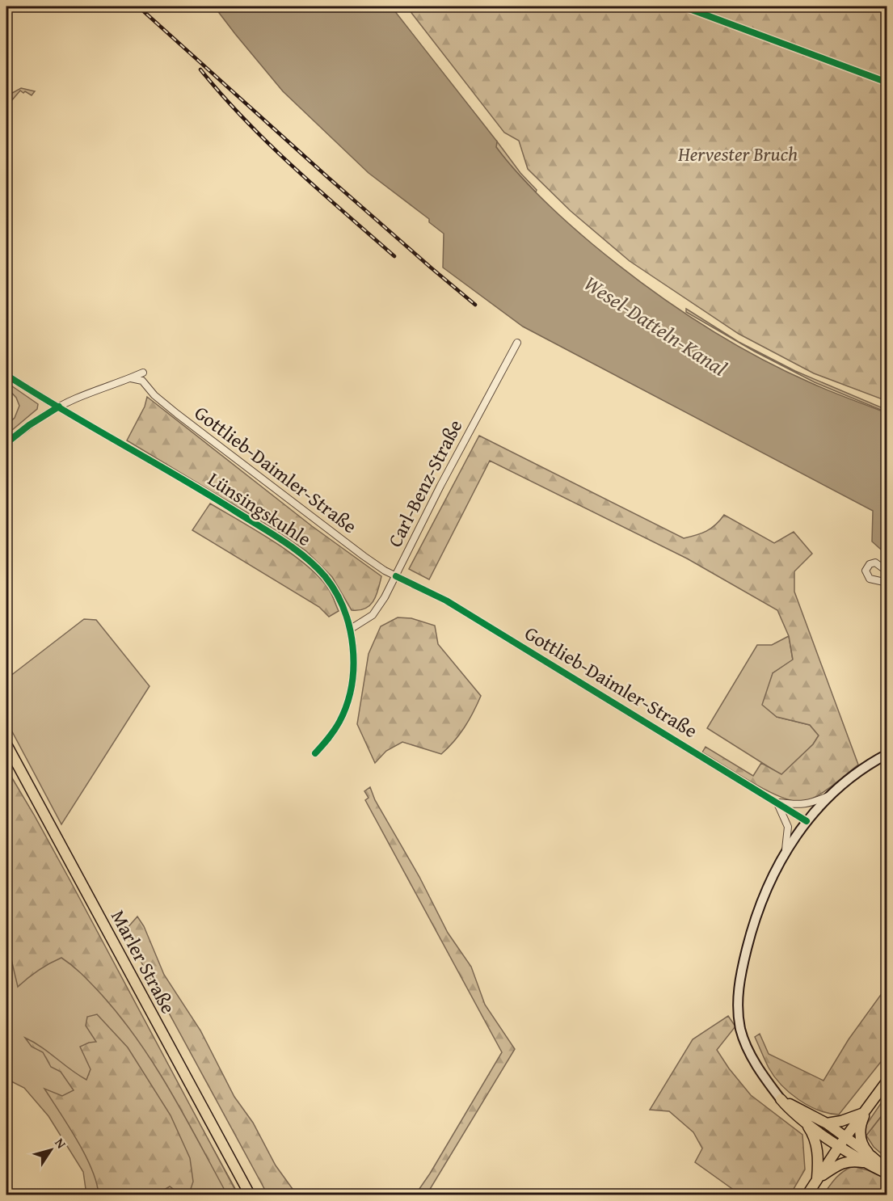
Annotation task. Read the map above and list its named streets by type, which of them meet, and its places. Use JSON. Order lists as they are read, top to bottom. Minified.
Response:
{"streets":{"main road":["Marler Straße"],"street":["Gottlieb-Daimler-Straße","Carl-Benz-Straße","Lünsingskuhle"]},"crossings":[["Gottlieb-Daimler-Straße","Carl-Benz-Straße"],["Carl-Benz-Straße","Lünsingskuhle"]],"water":["Wesel-Datteln-Kanal"],"parks":["Hervester Bruch"],"north":"top right"}
